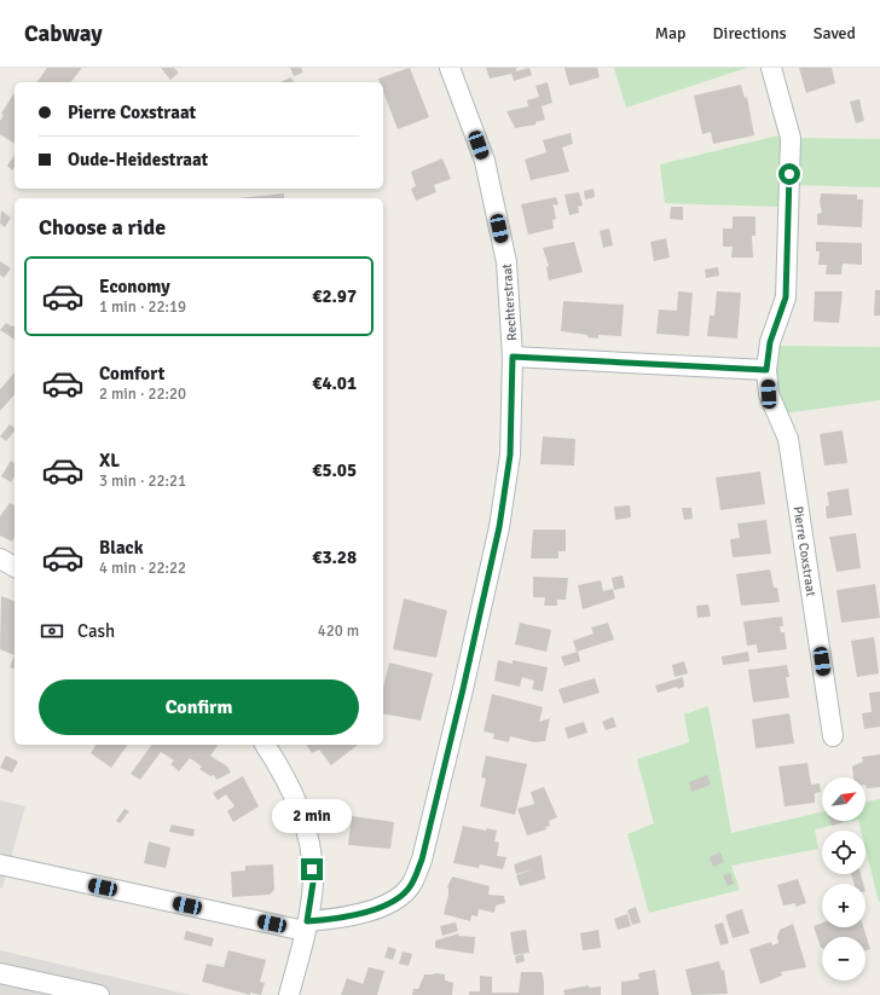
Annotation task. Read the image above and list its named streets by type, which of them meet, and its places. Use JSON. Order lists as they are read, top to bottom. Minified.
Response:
{"streets":{"street":["Rechterstraat","Pierre Coxstraat"]},"north":"top right","page":{"header":"Cabway","nav":["Map","Directions","Saved"],"banner":["Pierre Coxstraat","Oude-Heidestraat"],"heading":"Choose a ride","list":[{"name":"Economy","note":"1 min · 22:19","value":"€2.97"},{"name":"Comfort","note":"2 min · 22:20","value":"€4.01"},{"name":"XL","note":"3 min · 22:21","value":"€5.05"},{"name":"Black","note":"4 min · 22:22","value":"€3.28"}],"pay":["Cash","420 m"],"buttons":"Confirm","map_buttons":["+","−"],"bubble":"2 min"}}
